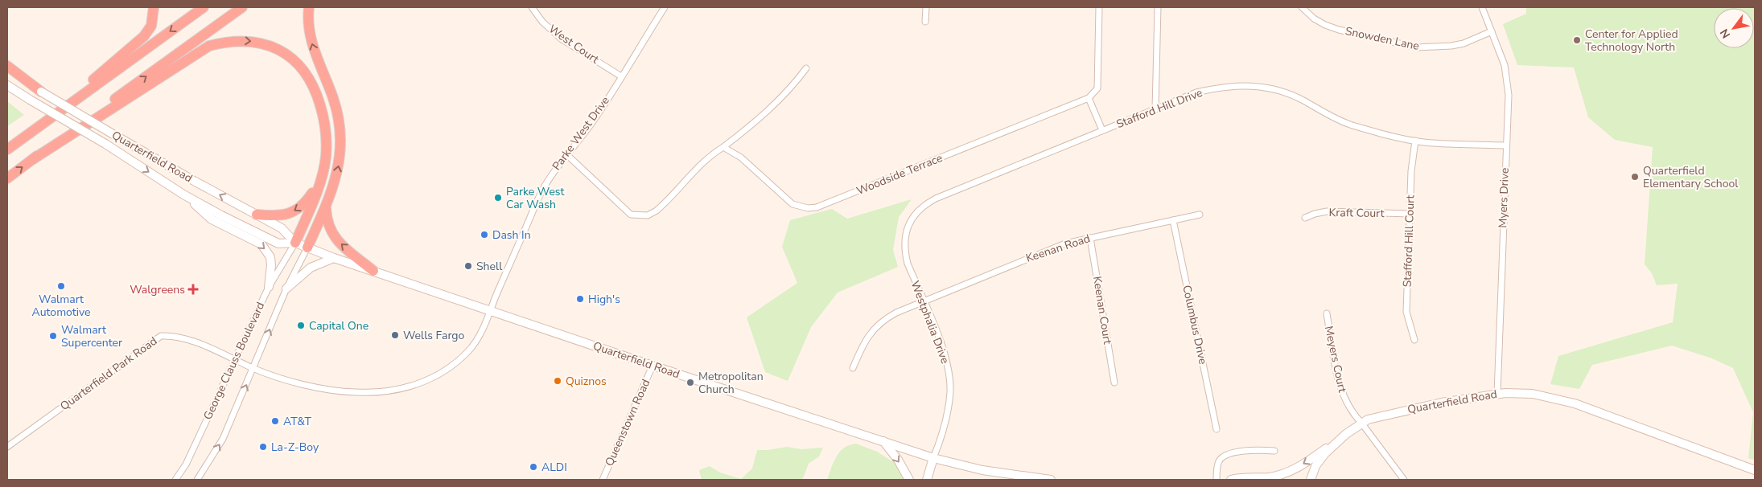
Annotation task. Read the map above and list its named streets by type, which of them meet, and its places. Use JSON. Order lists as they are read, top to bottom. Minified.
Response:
{"streets":{"main road":["Quarterfield Road"],"street":["Snowden Lane","West Court","Stafford Hill Drive","Parke West Drive","Woodside Terrace","Myers Drive","Kraft Court","Stafford Hill Court","Keenan Road","Keenan Court","Westphalia Drive","Columbus Drive","Meyers Court","George Clauss Boulevard","Quarterfield Park Road","Queenstown Road"]},"crossings":[["Snowden Lane","Myers Drive"],["West Court","Parke West Drive"],["Stafford Hill Drive","Myers Drive"],["Stafford Hill Drive","Stafford Hill Court"],["Stafford Hill Drive","Westphalia Drive"],["Parke West Drive","Quarterfield Road"],["Parke West Drive","Quarterfield Park Road"],["Quarterfield Road","Myers Drive"],["Quarterfield Road","Westphalia Drive"],["Quarterfield Road","Meyers Court"],["Quarterfield Road","George Clauss Boulevard"],["Quarterfield Road","Quarterfield Park Road"],["Quarterfield Road","Queenstown Road"],["Kraft Court","Stafford Hill Court"],["Keenan Road","Keenan Court"],["Keenan Road","Westphalia Drive"],["Keenan Road","Columbus Drive"],["George Clauss Boulevard","Quarterfield Park Road"]],"places":{"other":["Center for Applied Technology North","Quarterfield Elementary School","Parke West Car Wash","Dash In","Shell","Walmart Automotive","High's","Capital One","Wells Fargo","Walmart Supercenter","Quiznos","Metropolitan Church","AT&T","La-Z-Boy","ALDI"],"health":["Walgreens"]},"north":"bottom left"}
